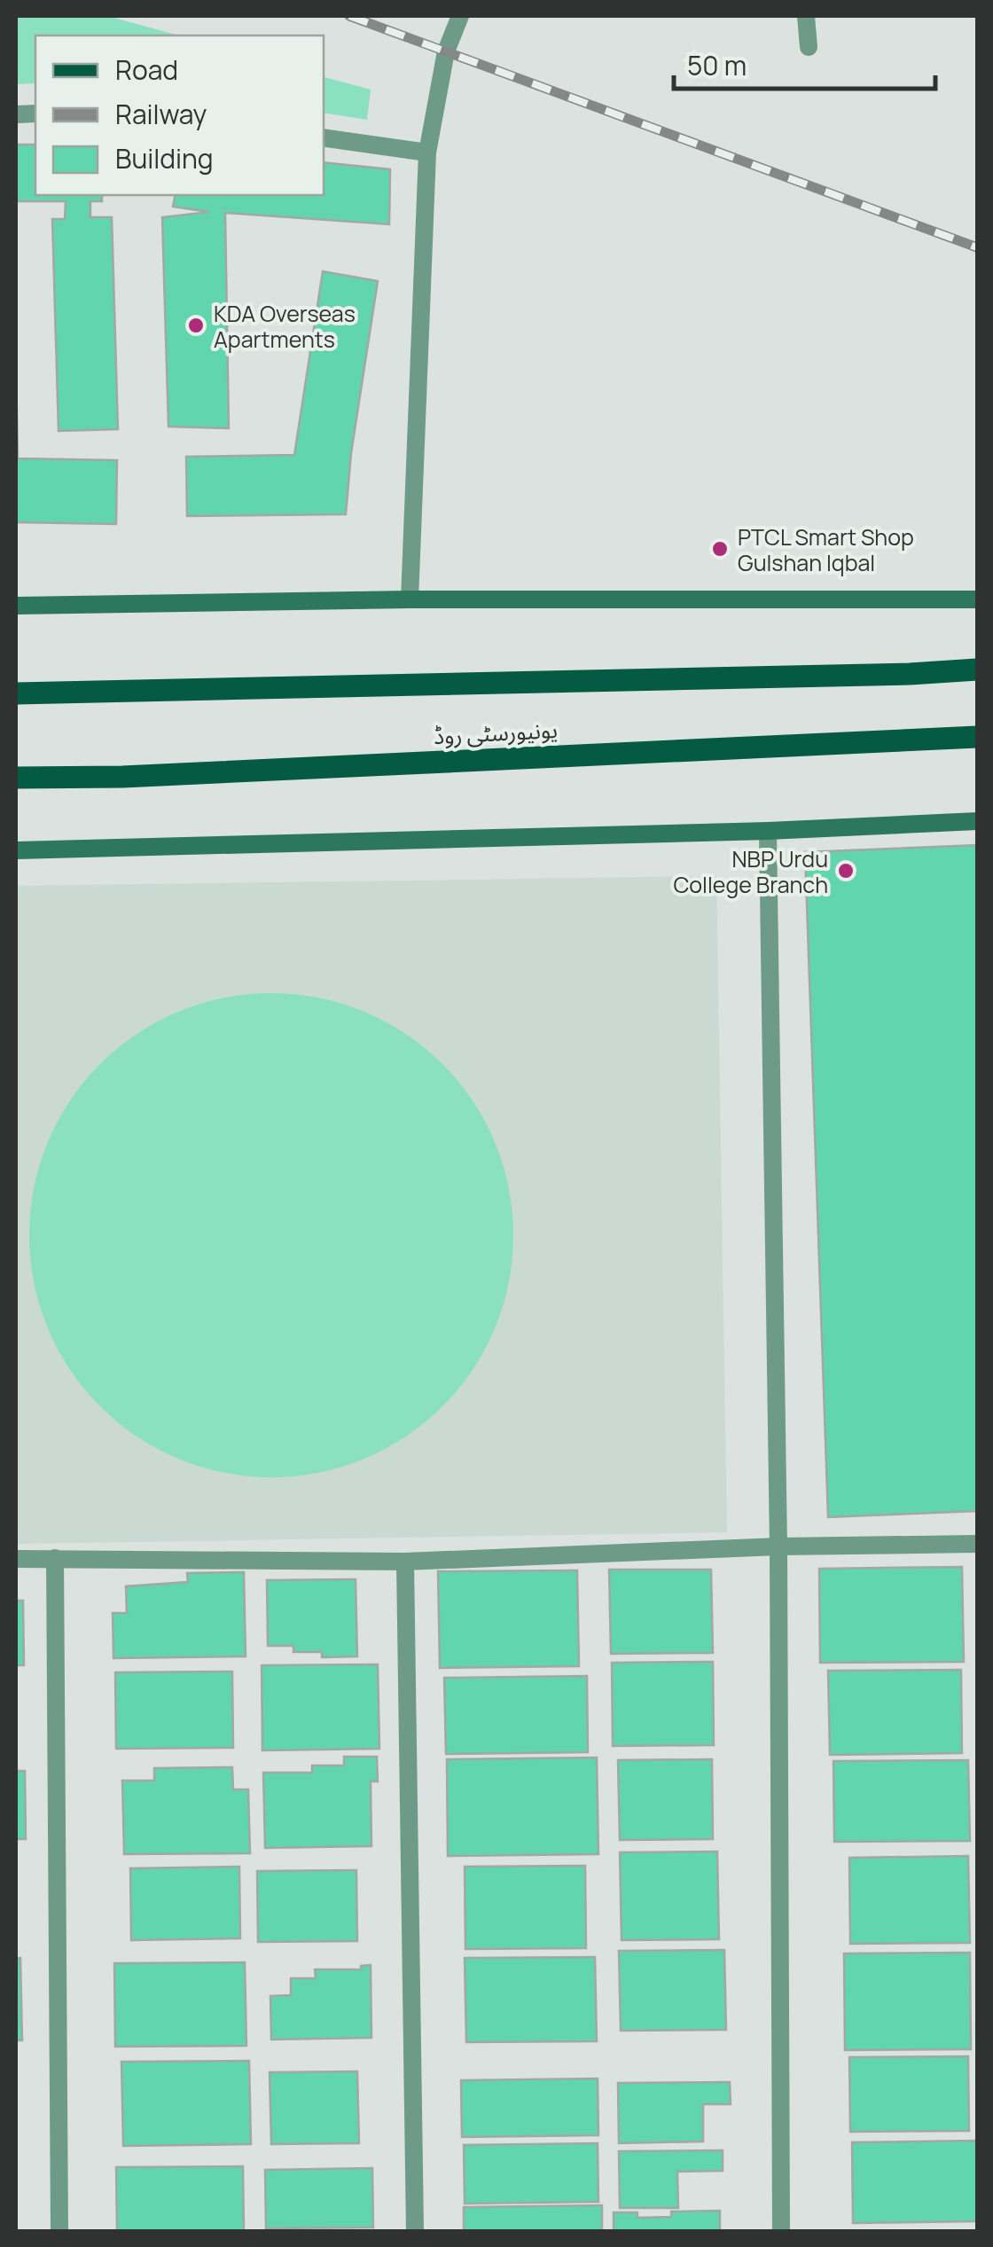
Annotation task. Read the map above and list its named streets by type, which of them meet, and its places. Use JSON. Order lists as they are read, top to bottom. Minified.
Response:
{"streets":{"main road":["یونیورسٹی روڈ"]},"places":["KDA Overseas Apartments","PTCL Smart Shop Gulshan Iqbal","NBP Urdu College Branch"],"legend":["Road","Railway","Building"],"scale_bar":"50 m"}
